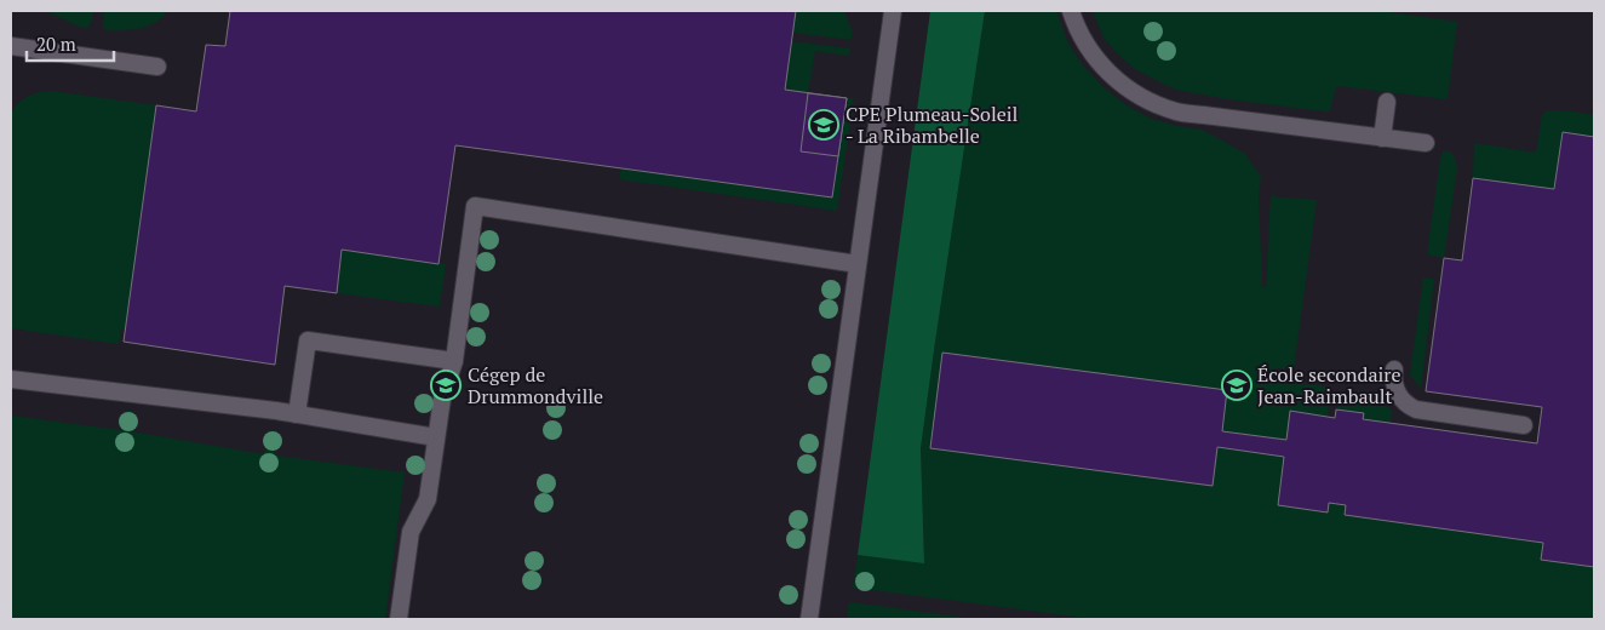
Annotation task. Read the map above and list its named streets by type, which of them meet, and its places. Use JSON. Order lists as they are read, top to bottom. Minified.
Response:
{"places":{"school or university":["CPE Plumeau-Soleil - La Ribambelle","Cégep de Drummondville","École secondaire Jean-Raimbault"]},"scale_bar":"20 m"}
